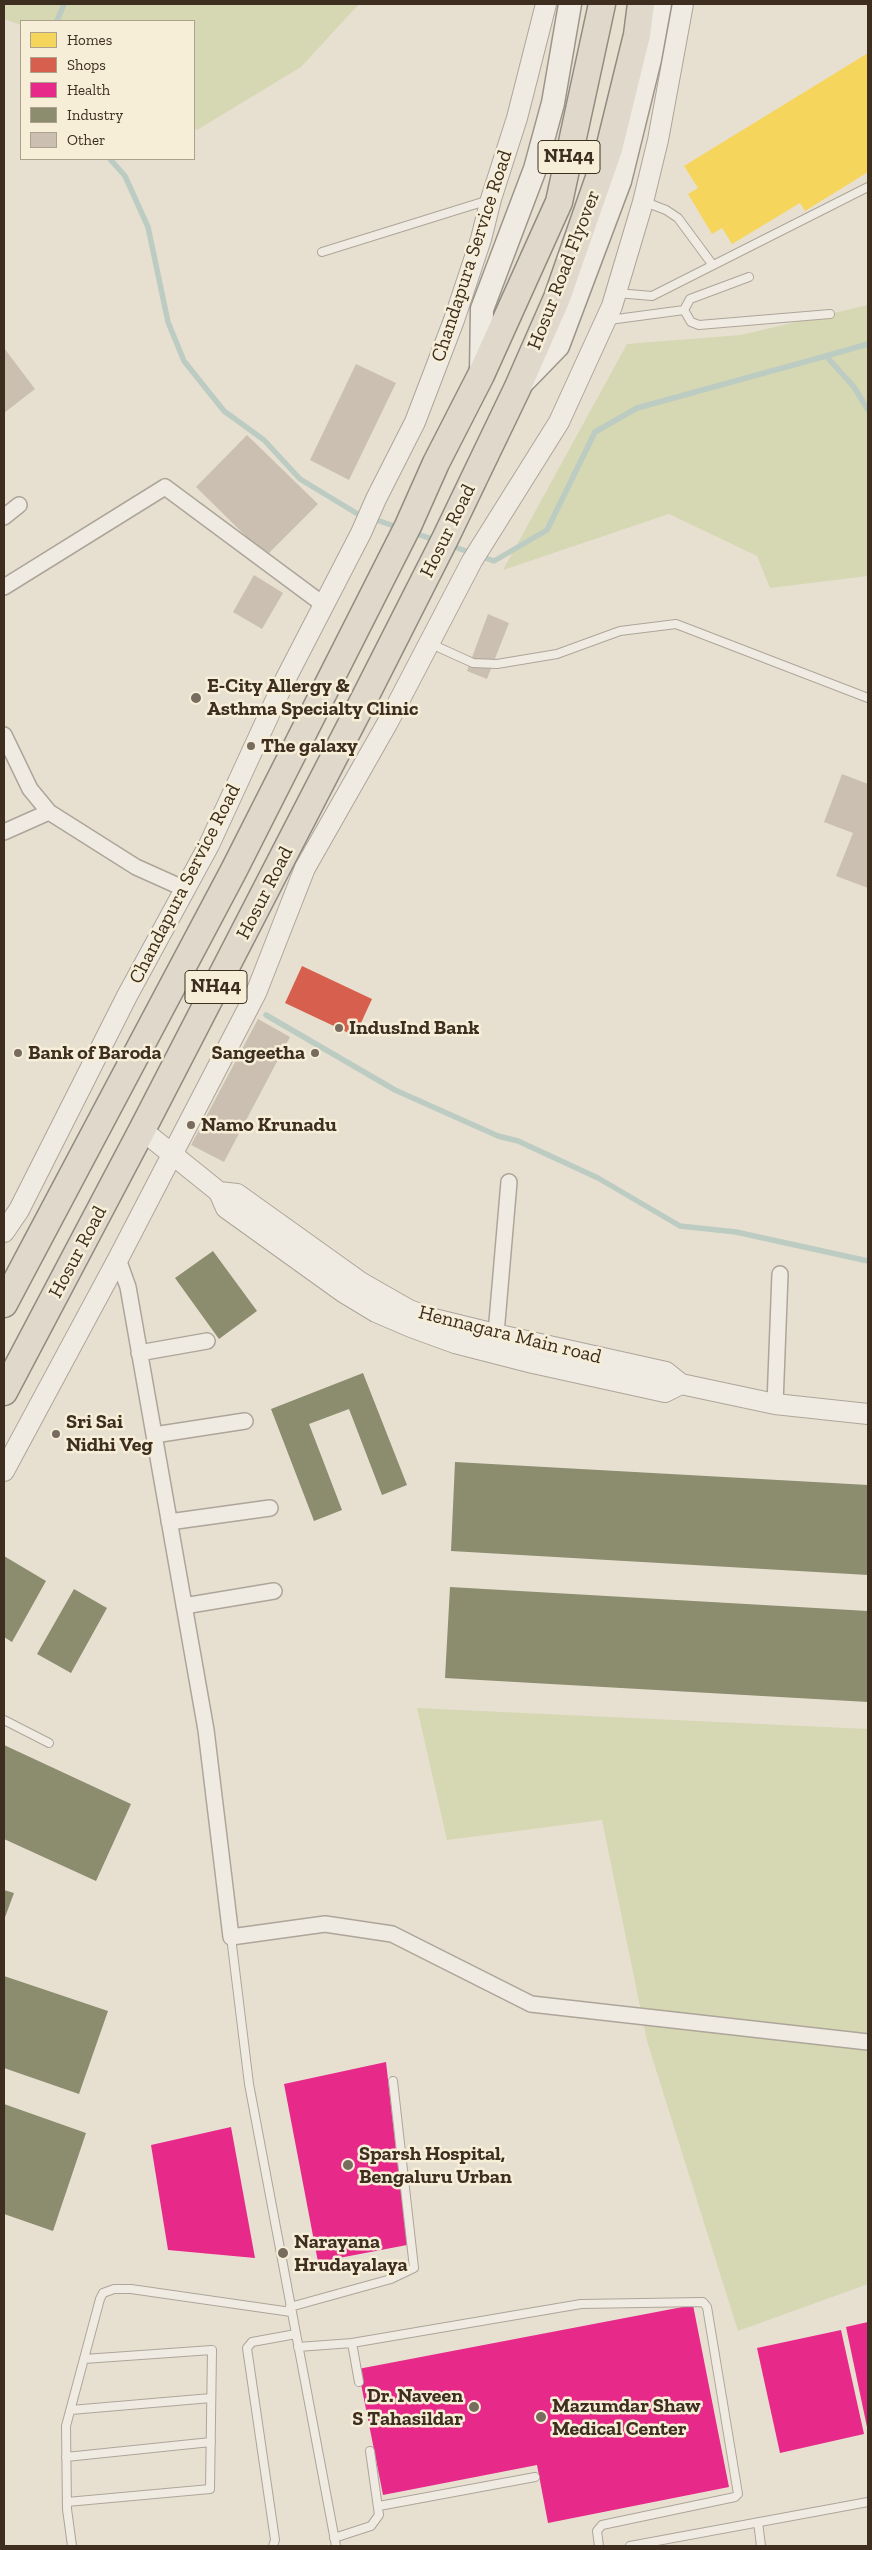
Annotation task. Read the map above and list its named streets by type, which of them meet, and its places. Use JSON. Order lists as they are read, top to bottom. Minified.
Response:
{"streets":{"highway":["NH44","Hosur Road Flyover","Hosur Road"],"street":["Chandapura Service Road","Hennagara Main road"]},"crossings":[["Hosur Road Flyover","Hosur Road"],["Hosur Road","Hennagara Main road"]],"places":["E-City Allergy & Asthma Specialty Clinic","The galaxy","IndusInd Bank","Bank of Baroda","Sangeetha","Namo Krunadu","Sri Sai Nidhi Veg","Sparsh Hospital, Bengaluru Urban","Narayana Hrudayalaya","Dr. Naveen S Tahasildar","Mazumdar Shaw Medical Center"],"legend":["Homes","Shops","Health","Industry","Other"]}
